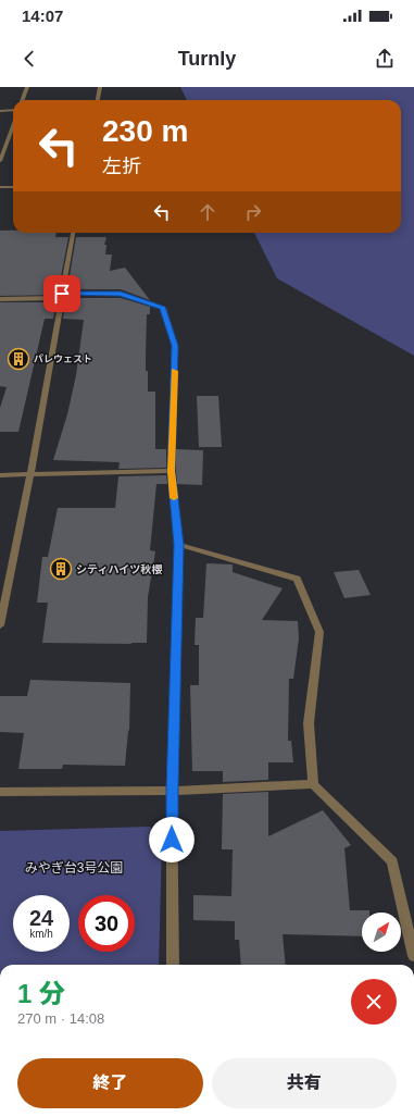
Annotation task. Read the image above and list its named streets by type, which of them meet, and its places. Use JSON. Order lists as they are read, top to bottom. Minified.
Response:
{"parks":["みやぎ台3号公園"],"places":{"building":["パレウェスト","シティハイツ秋櫻"]},"north":"top right","page":{"status":"14:07","header":"Turnly","turn":["230 m","左折"],"speed":"24 km/h","limit":"30","heading":["1 分","270 m · 14:08"],"buttons":["終了","共有"]}}
